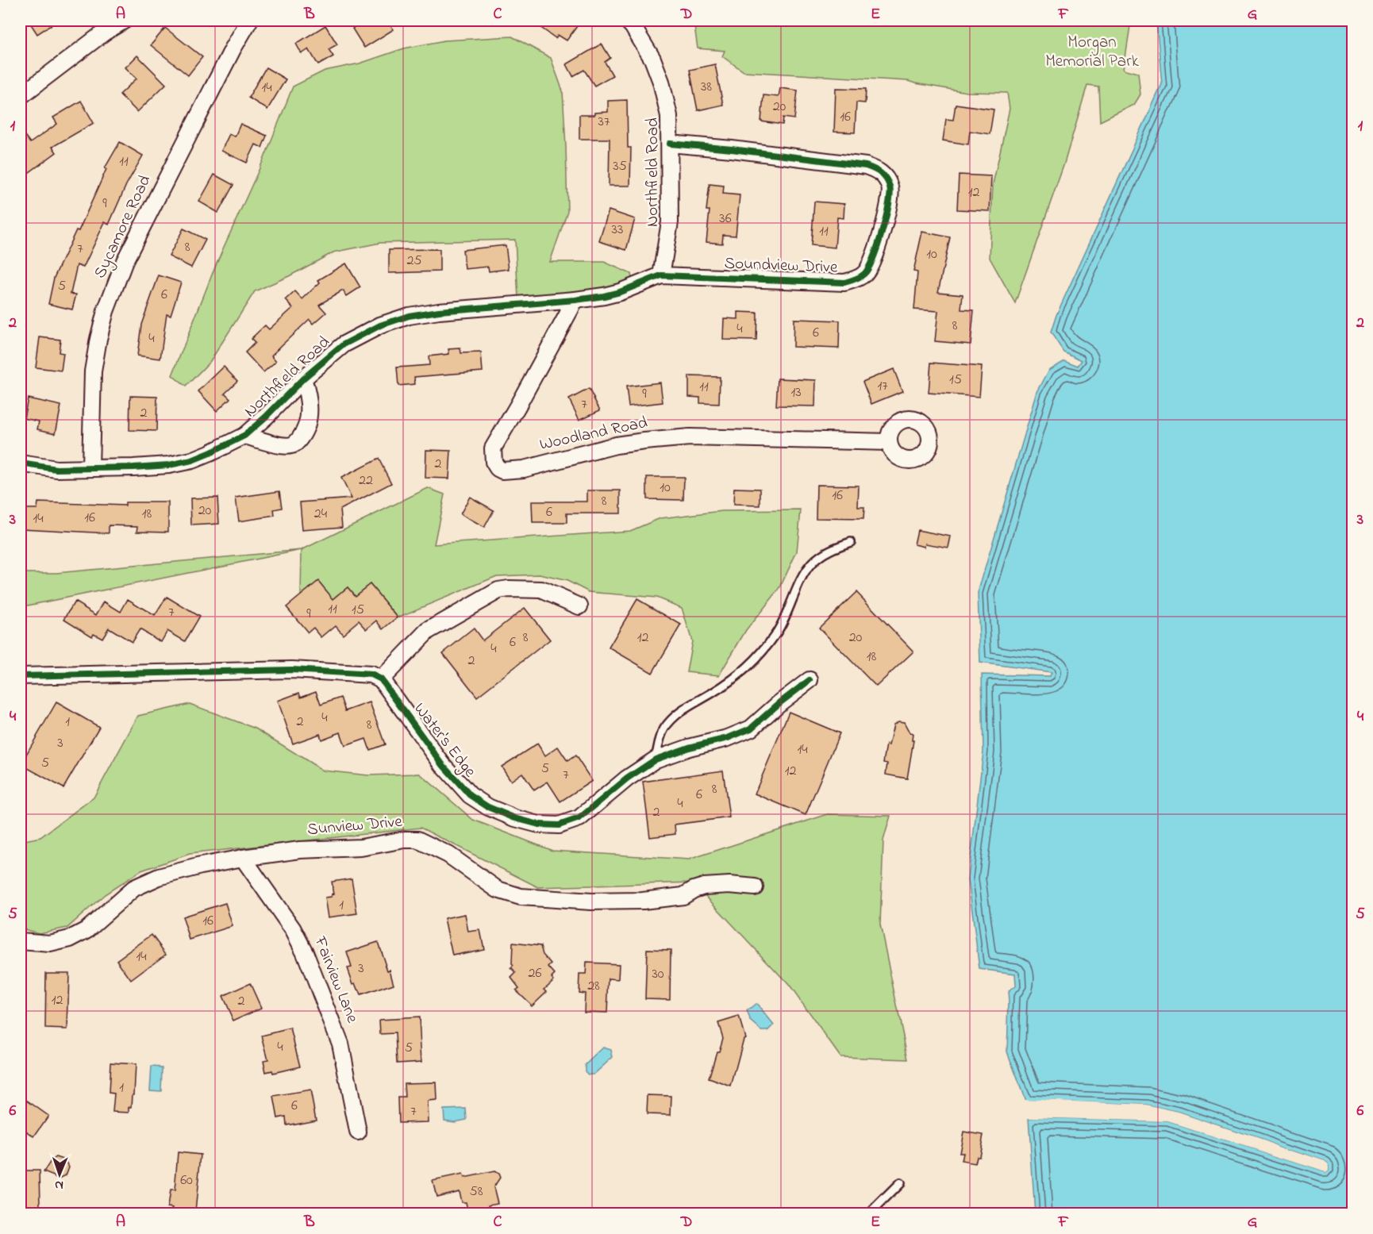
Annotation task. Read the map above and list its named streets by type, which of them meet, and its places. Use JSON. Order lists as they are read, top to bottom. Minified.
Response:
{"streets":{"street":["Northfield Road","Sycamore Road","Soundview Drive","Woodland Road","Water's Edge","Sunview Drive","Fairview Lane"]},"crossings":[["Northfield Road","Sycamore Road"],["Northfield Road","Soundview Drive"],["Northfield Road","Woodland Road"],["Soundview Drive","Woodland Road"],["Sunview Drive","Fairview Lane"]],"parks":["Morgan Memorial Park"],"house_numbers":["38","14","20","16","37","11","35","12","9","36","33","11","8","7","10","25","5","6","8","4","6","4","15","17","11","13","9","7","2","2","22","10","16","8","20","6","18","24","16","14","11","15","7","9","8","12","20","6","4","18","2","4","1","2","8","3","14","5","5","12","7","8","6","4","2","1","16","14","3","26","30","28","12","2","4","5","1","6","7","60","58"],"north":"bottom","grid":{"columns":["A","B","C","D","E","F","G"],"rows":["1","2","3","4","5","6"]}}
